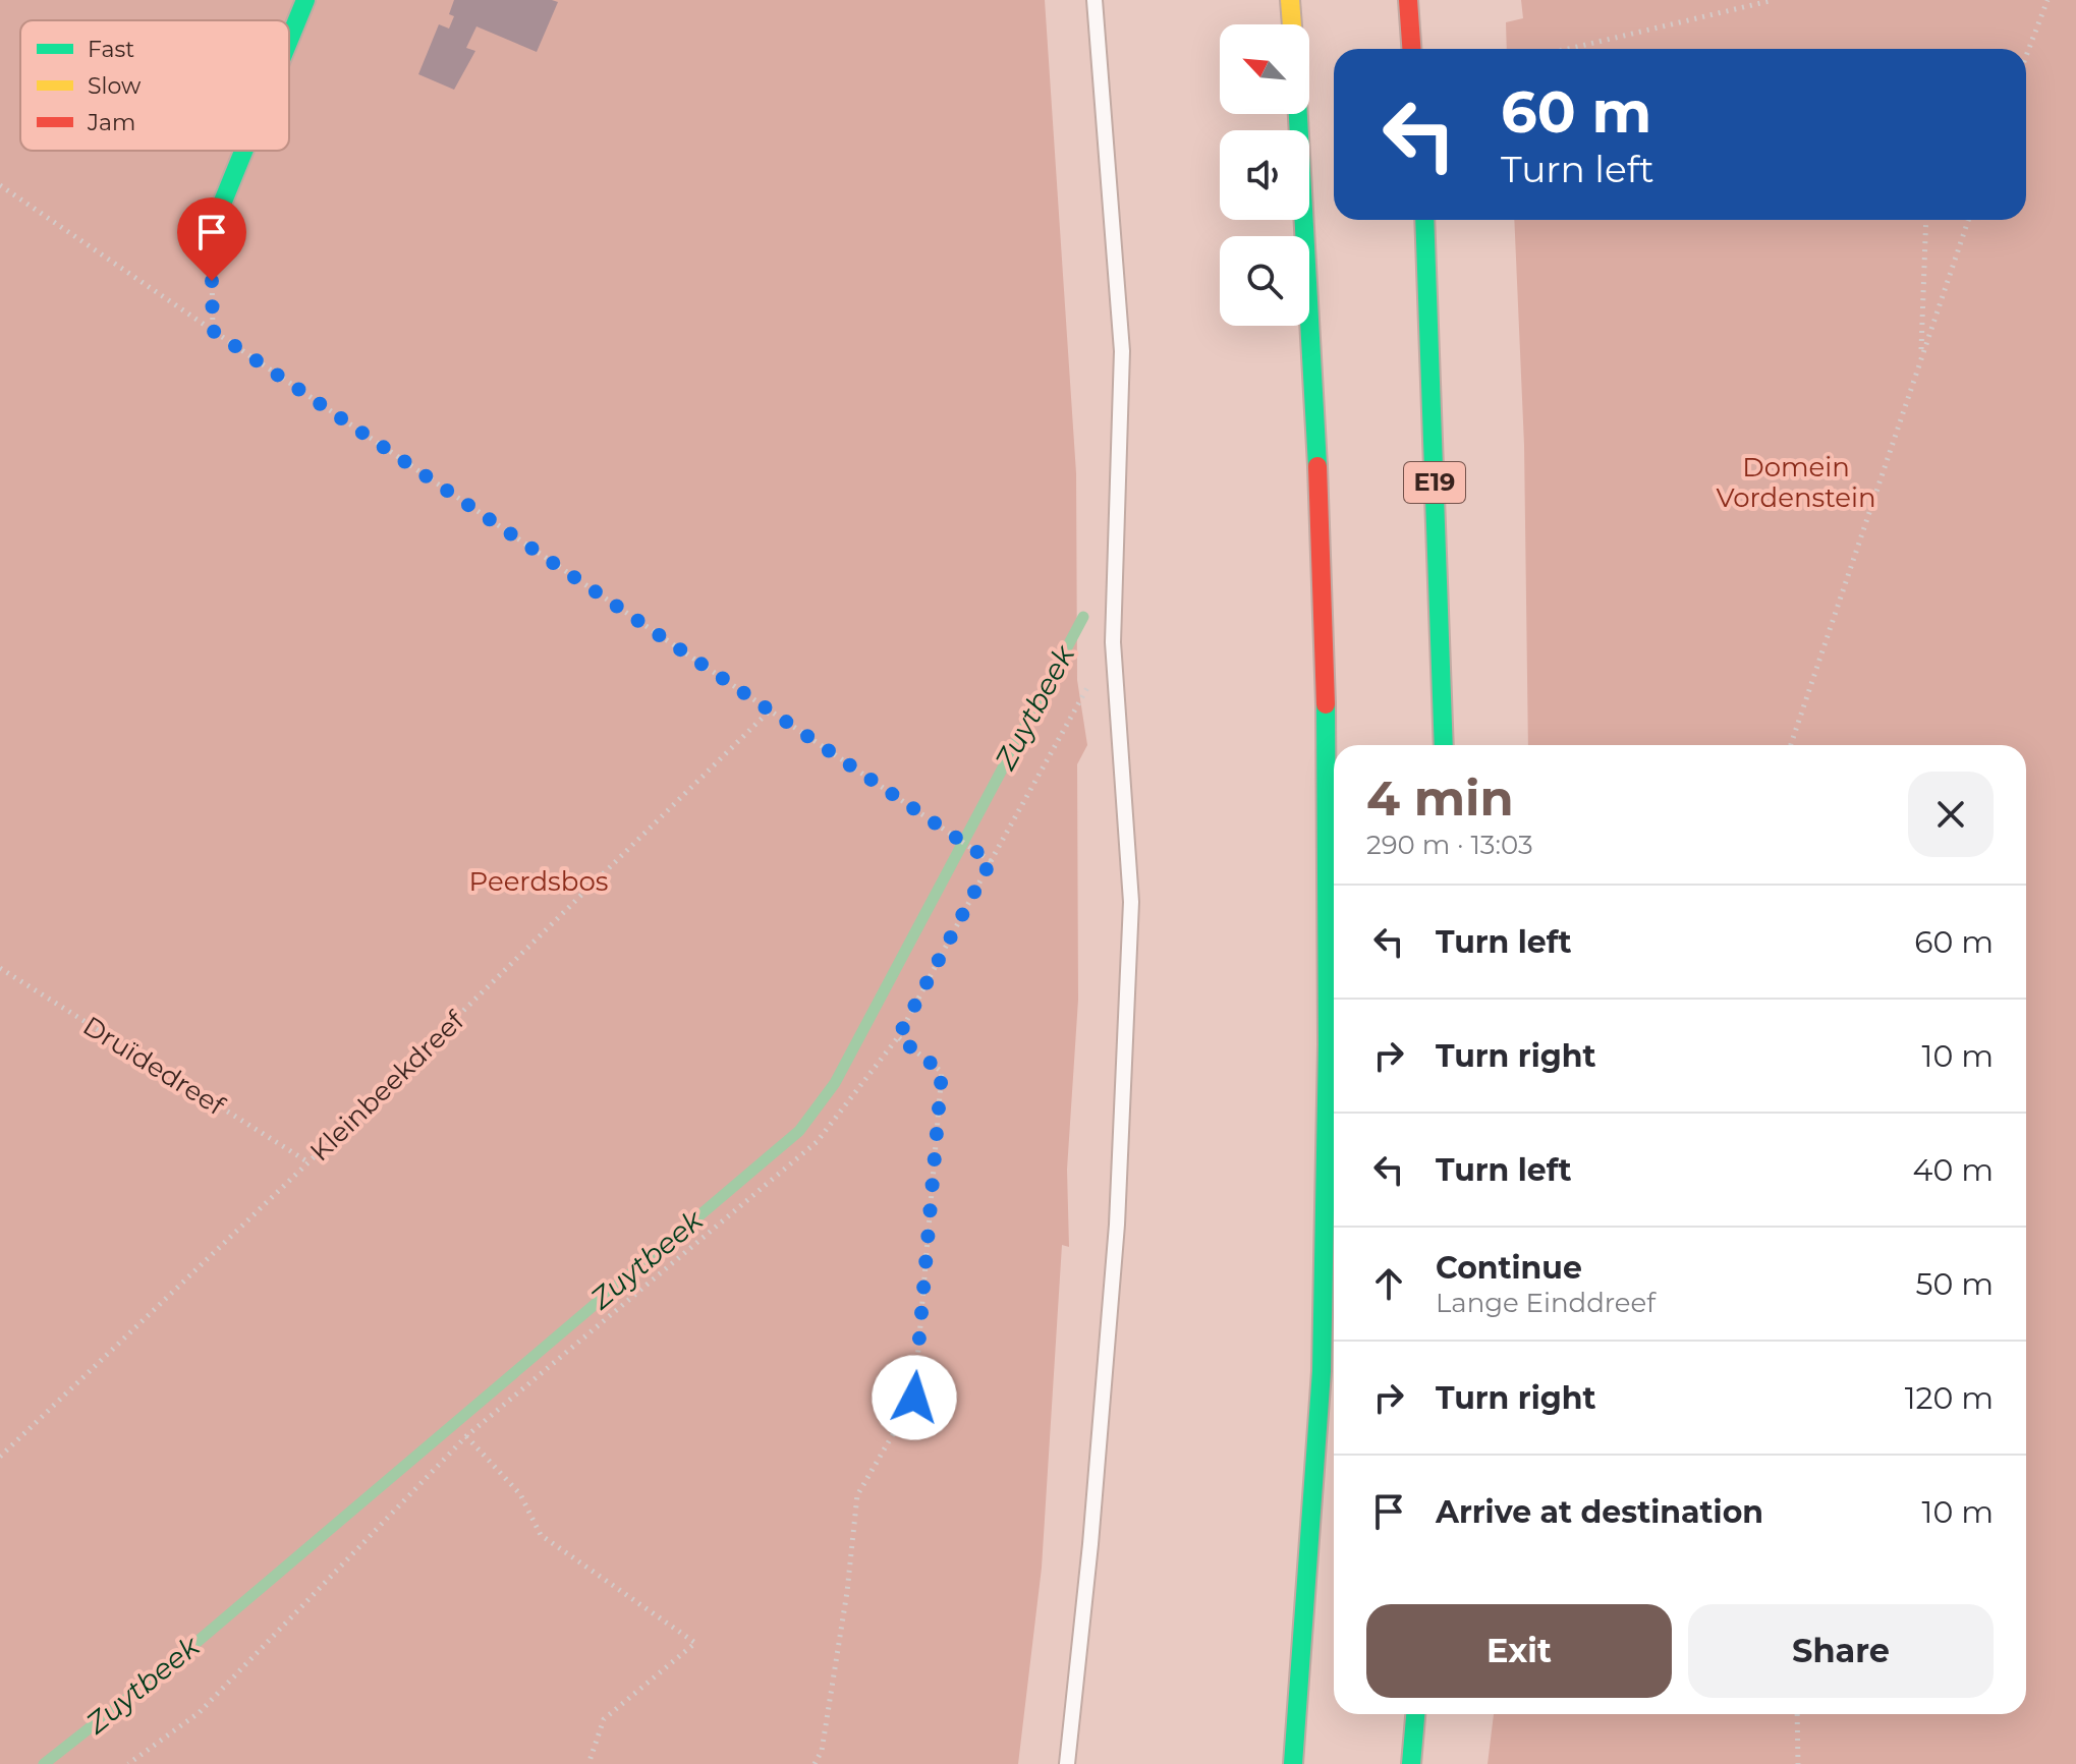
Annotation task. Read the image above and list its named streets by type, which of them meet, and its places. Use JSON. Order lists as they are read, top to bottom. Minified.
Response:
{"streets":{"main road":["E19"],"path":["Druïdedreef","Kleinbeekdreef"]},"crossings":[["Druïdedreef","Kleinbeekdreef"]],"water":["Zuytbeek"],"parks":["Domein Vordenstein","Peerdsbos"],"legend":["Fast","Slow","Jam"],"north":"top left","page":{"turn":["60 m","Turn left"],"heading":["4 min","290 m · 13:03"],"list":[{"name":"Turn left","value":"60 m"},{"name":"Turn right","value":"10 m"},{"name":"Turn left","value":"40 m"},{"name":"Continue","note":"Lange Einddreef","value":"50 m"},{"name":"Turn right","value":"120 m"},{"name":"Arrive at destination","value":"10 m"}],"buttons":["Exit","Share"]}}
